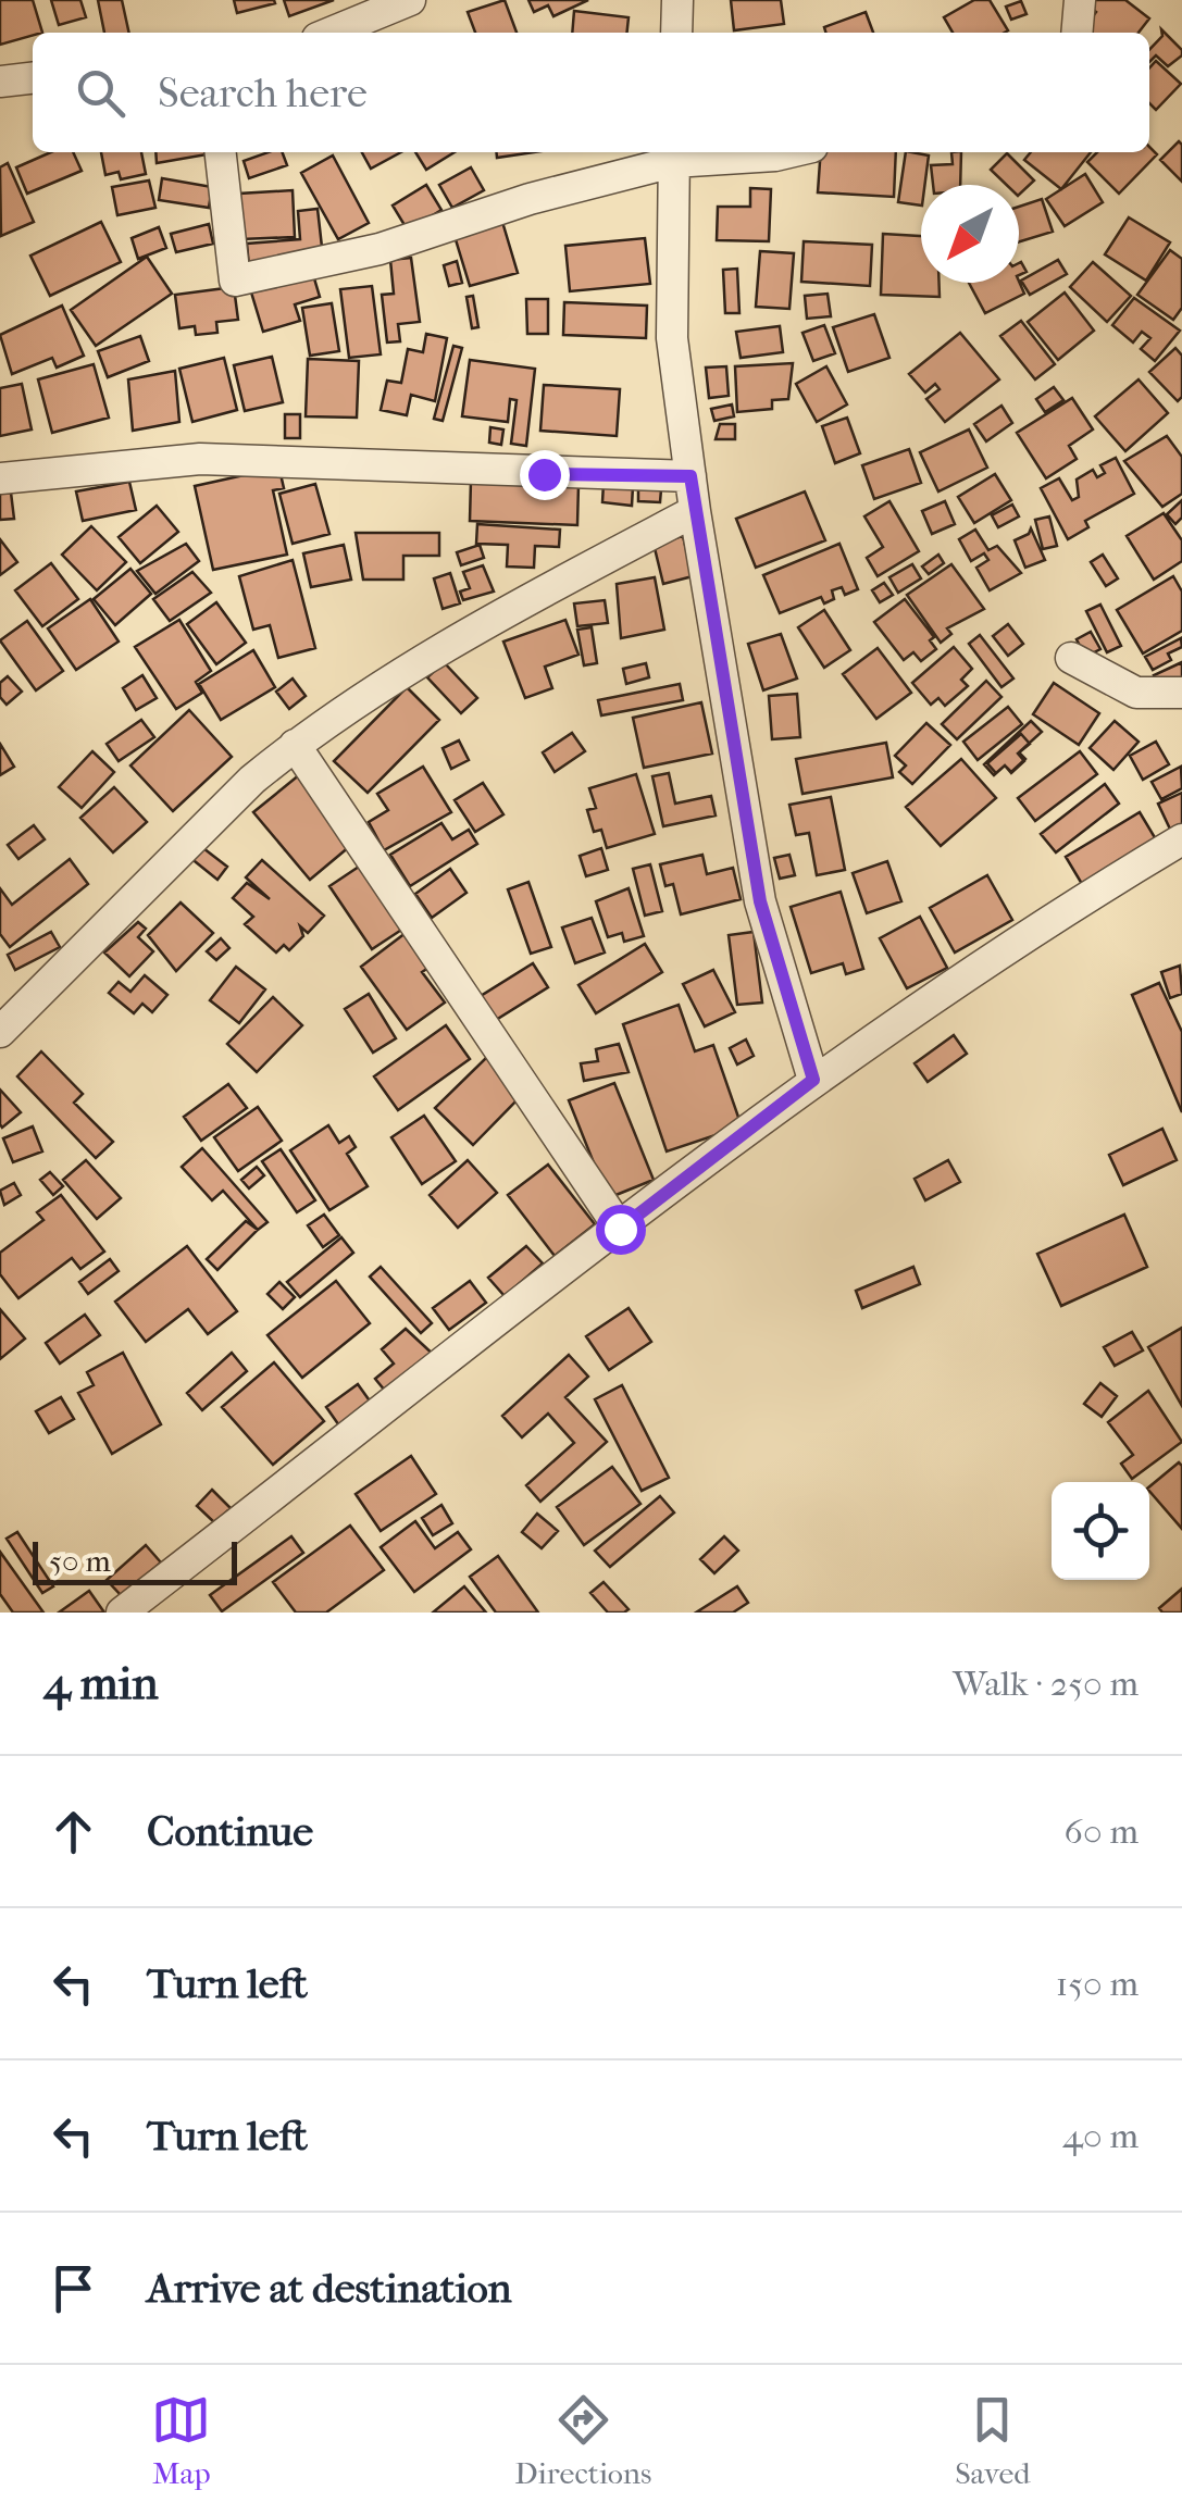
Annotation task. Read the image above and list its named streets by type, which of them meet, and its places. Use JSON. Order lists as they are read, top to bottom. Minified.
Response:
{"scale_bar":"50 m","north":"bottom left","page":{"search":"Search here","scale":"50 m","heading":["4 min","Walk · 250 m"],"list":[["Continue","60 m"],["Turn left","150 m"],["Turn left","40 m"],"Arrive at destination"],"nav":["Map","Directions","Saved"]}}
